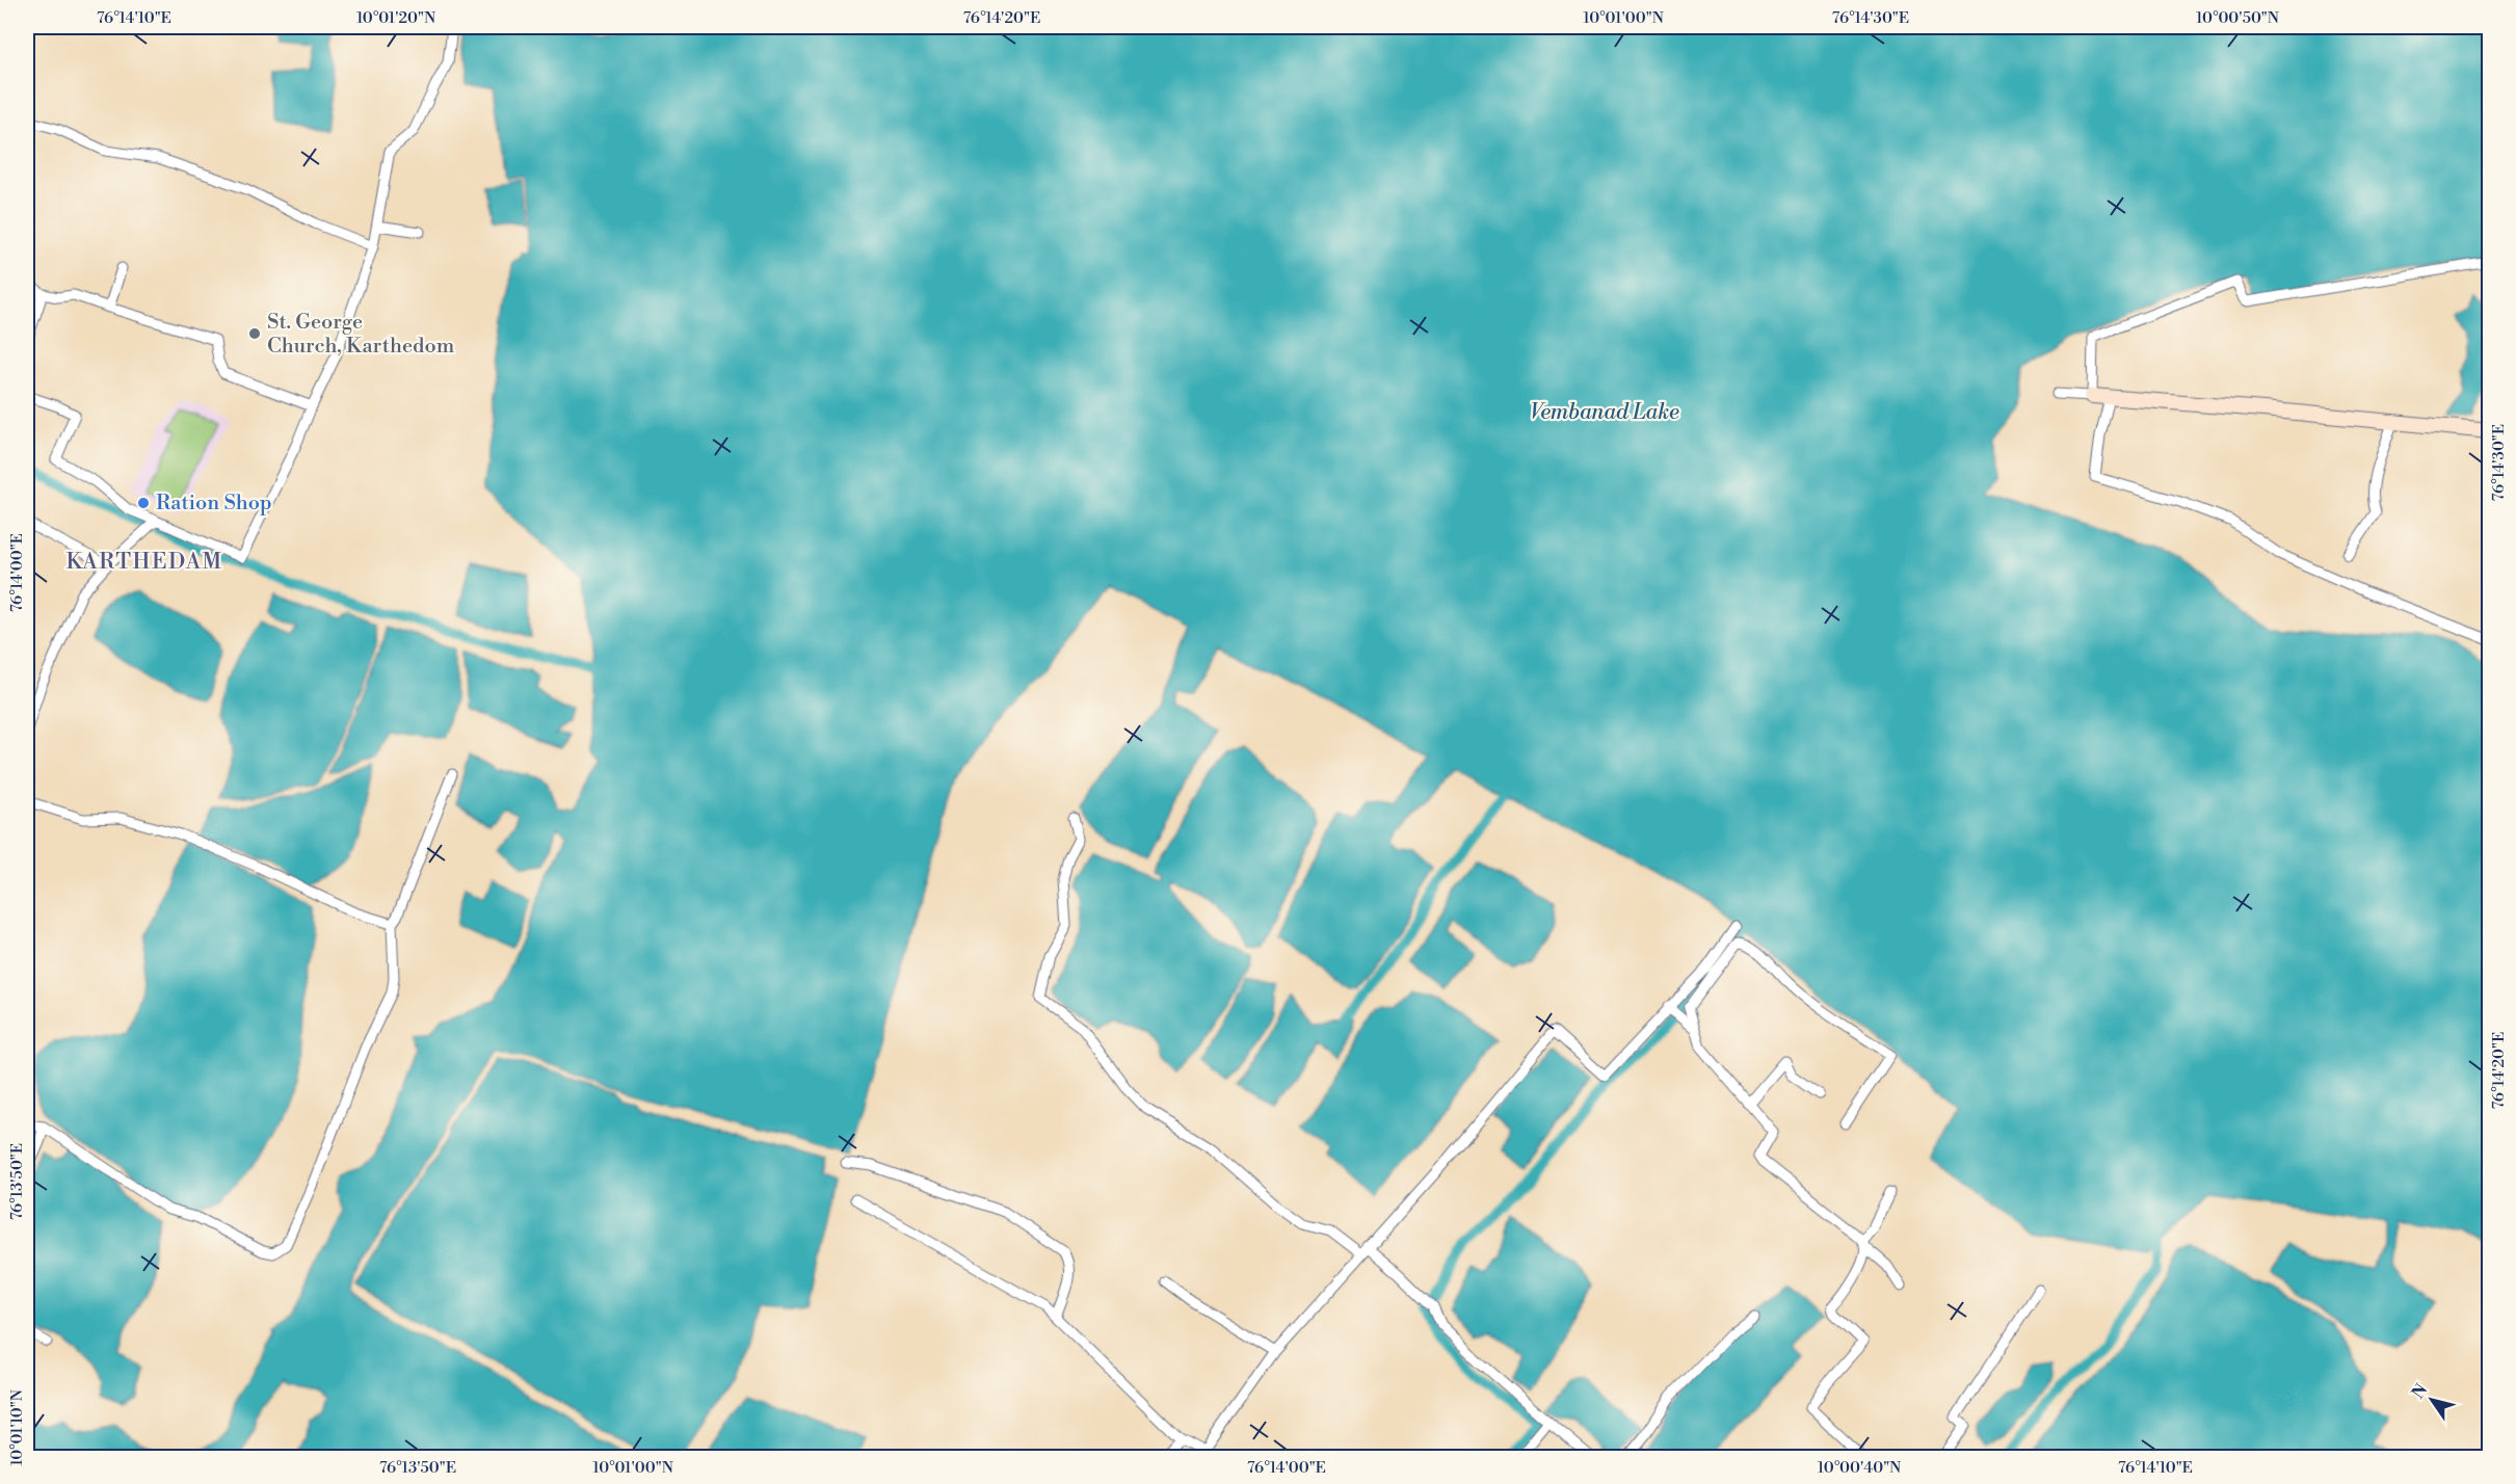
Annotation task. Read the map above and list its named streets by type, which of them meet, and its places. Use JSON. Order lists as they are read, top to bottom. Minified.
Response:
{"districts":["KARTHEDAM"],"water":["Vembanad Lake"],"places":["St. George Church, Karthedom","Ration Shop"],"north":"top left","coordinates":["76°14'10\"E","10°01'20\"N","76°14'20\"E","10°01'00\"N","76°14'30\"E","10°00'50\"N","76°14'00\"E","76°13'50\"E","10°01'10\"N","10°00'40\"N"]}
